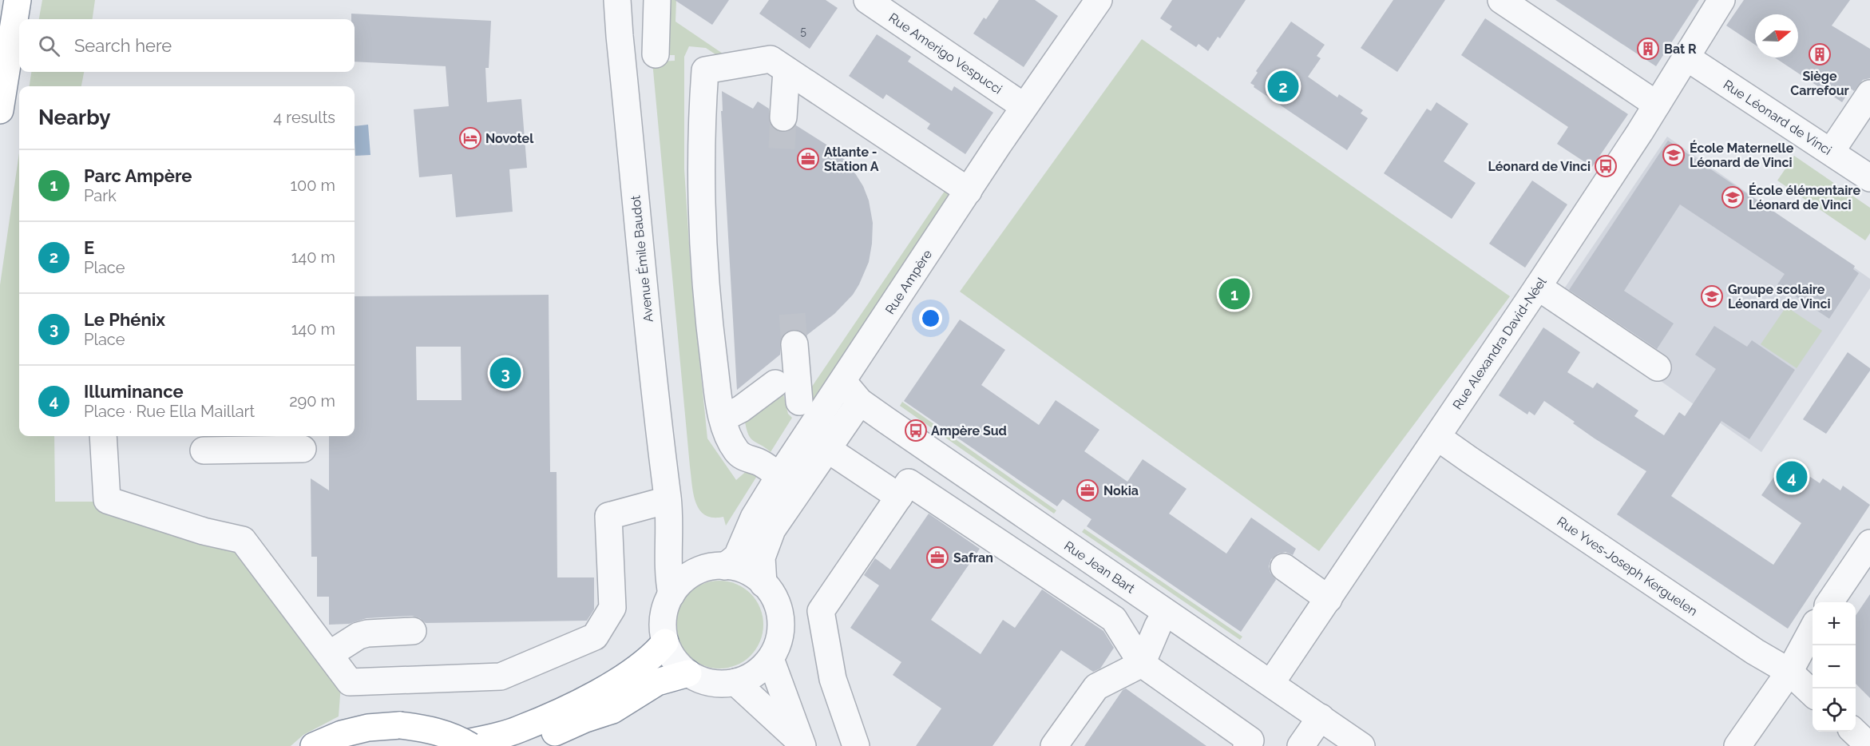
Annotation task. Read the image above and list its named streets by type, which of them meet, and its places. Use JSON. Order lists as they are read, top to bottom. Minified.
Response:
{"streets":{"street":["Rue Amerigo Vespucci","Rue Léonard de Vinci","Avenue Émile Baudot","Rue Ampère","Rue Alexandra David-Néel","Rue Yves-Joseph Kerguelen","Rue Jean Bart"]},"crossings":[["Rue Amerigo Vespucci","Rue Ampère"],["Rue Léonard de Vinci","Rue Alexandra David-Néel"],["Avenue Émile Baudot","Rue Ampère"],["Rue Ampère","Rue Jean Bart"],["Rue Alexandra David-Néel","Rue Yves-Joseph Kerguelen"],["Rue Alexandra David-Néel","Rue Jean Bart"]],"places":{"building":["Bat R","Siège Carrefour"],"hotel":["Novotel"],"school or university":["École Maternelle Léonard de Vinci","École élémentaire Léonard de Vinci","Groupe scolaire Léonard de Vinci"],"office":["Atlante - Station A","Nokia","Safran"],"bus stop":["Léonard de Vinci","Ampère Sud"]},"house_numbers":["5"],"north":"right","page":{"search":"Search here","pins":["2","1","3","4"],"heading":["Nearby","4 results"],"list":[{"mark":"1","name":"Parc Ampère","note":"Park","value":"100 m"},{"mark":"2","name":"E","note":"Place","value":"140 m"},{"mark":"3","name":"Le Phénix","note":"Place","value":"140 m"},{"mark":"4","name":"Illuminance","note":"Place · Rue Ella Maillart","value":"290 m"}],"map_buttons":["+","−"]}}
